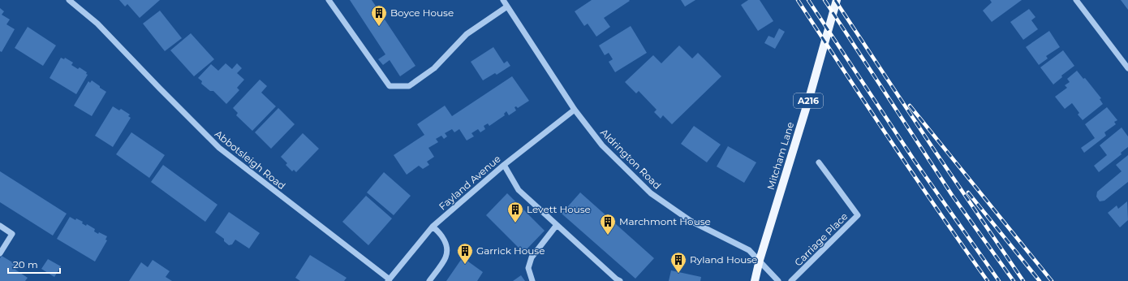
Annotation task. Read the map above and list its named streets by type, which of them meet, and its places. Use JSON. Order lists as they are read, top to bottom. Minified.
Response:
{"streets":{"main road":["A216","Mitcham Lane"],"street":["Aldrington Road","Abbotsleigh Road","Fayland Avenue","Carriage Place"]},"crossings":[["Mitcham Lane","Aldrington Road"],["Aldrington Road","Fayland Avenue"],["Abbotsleigh Road","Fayland Avenue"]],"places":{"building":["Boyce House","Levett House","Marchmont House","Garrick House","Ryland House"]},"scale_bar":"20 m"}
